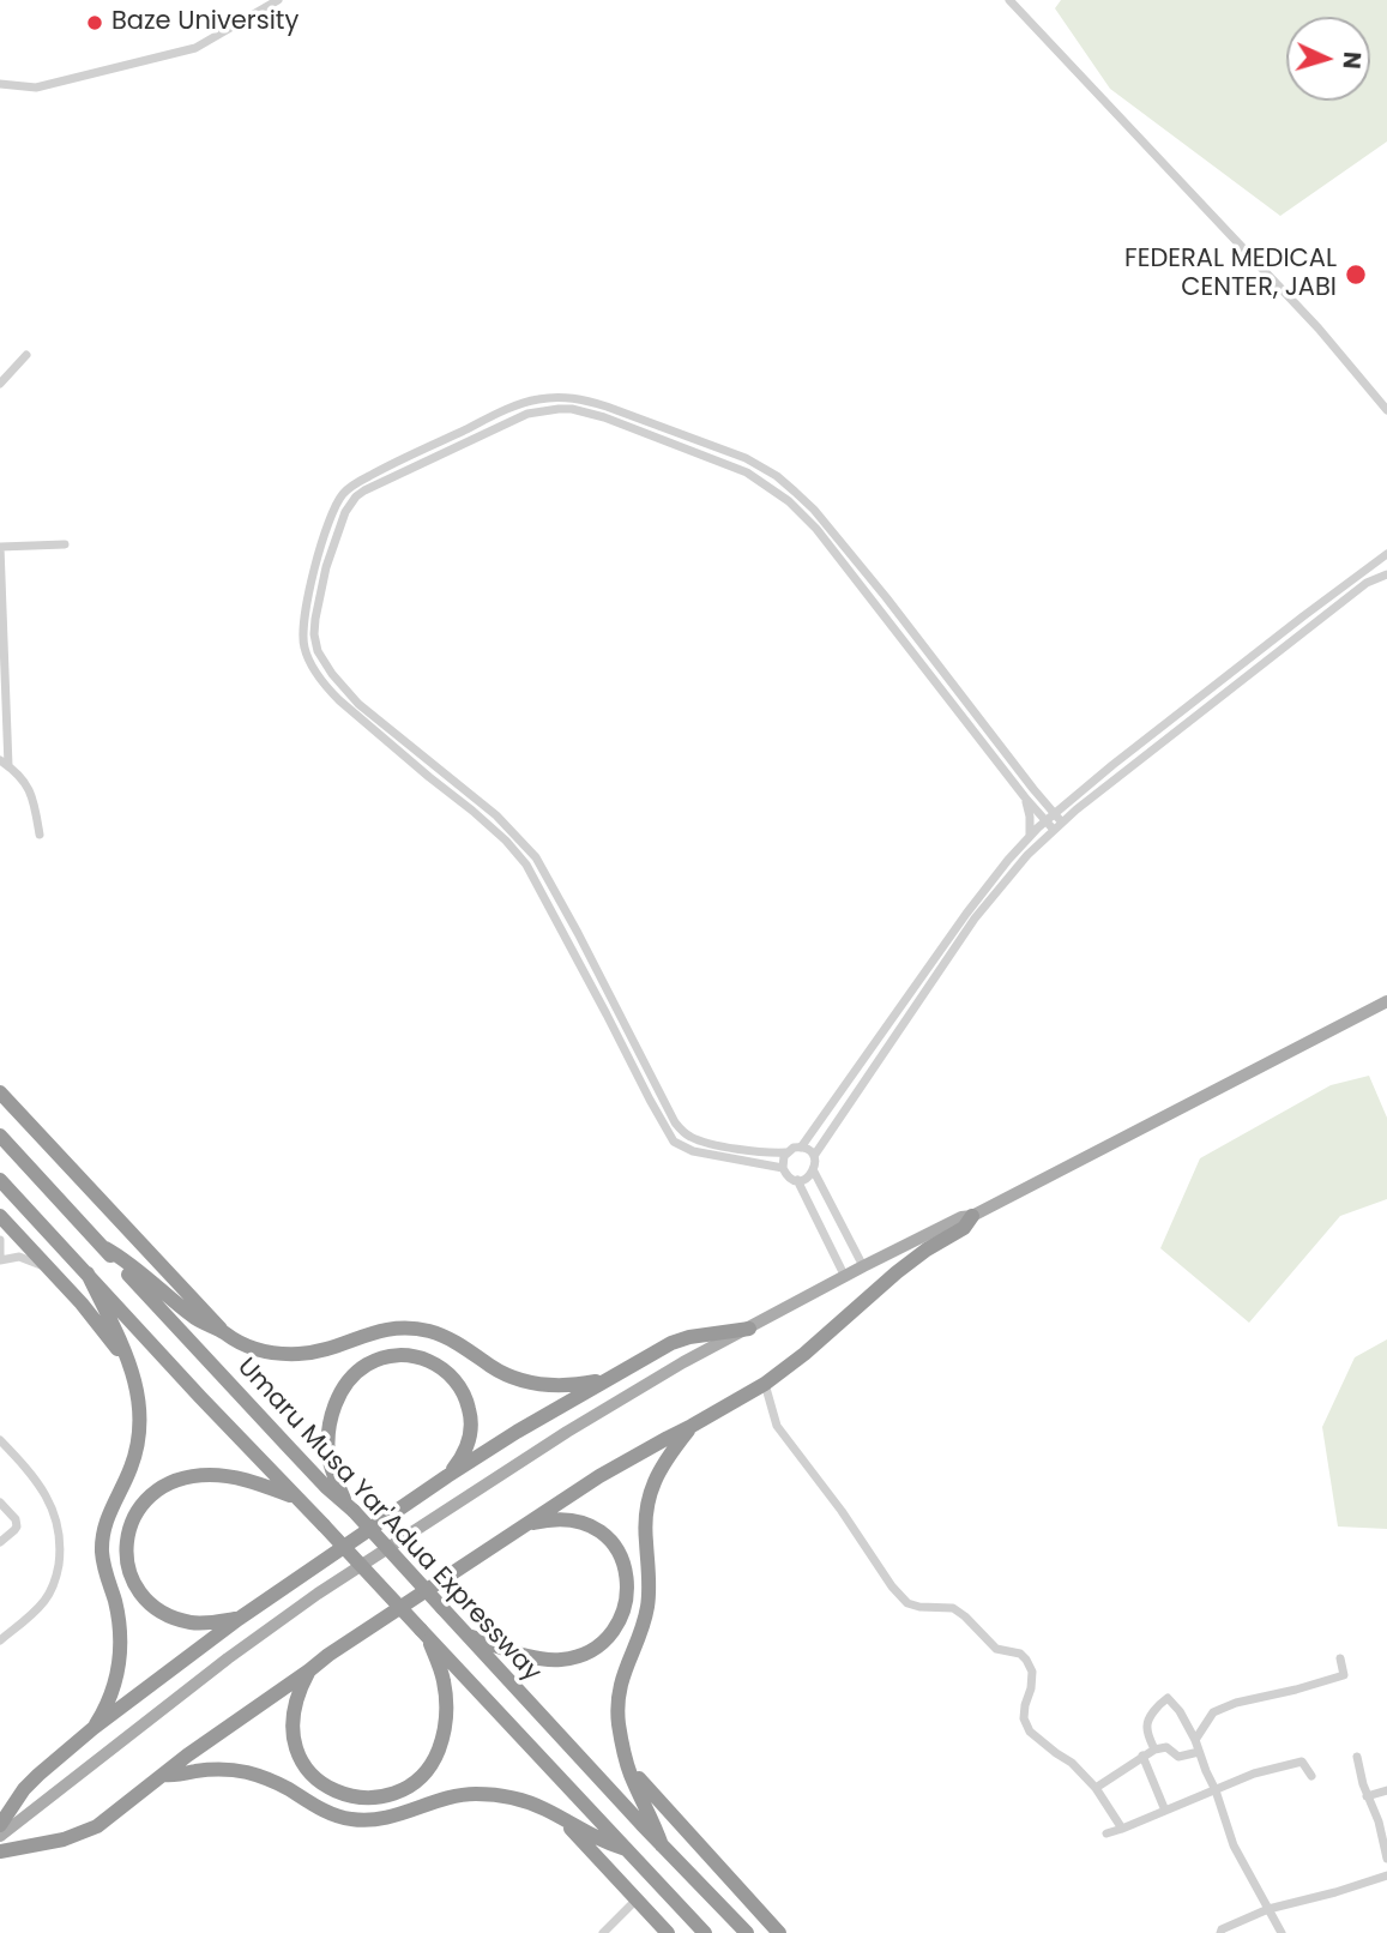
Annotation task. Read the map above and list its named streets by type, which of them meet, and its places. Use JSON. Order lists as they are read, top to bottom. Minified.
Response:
{"streets":{"highway":["Umaru Musa Yar'Adua Expressway"]},"places":["Baze University","FEDERAL MEDICAL CENTER, JABI"],"north":"right"}
